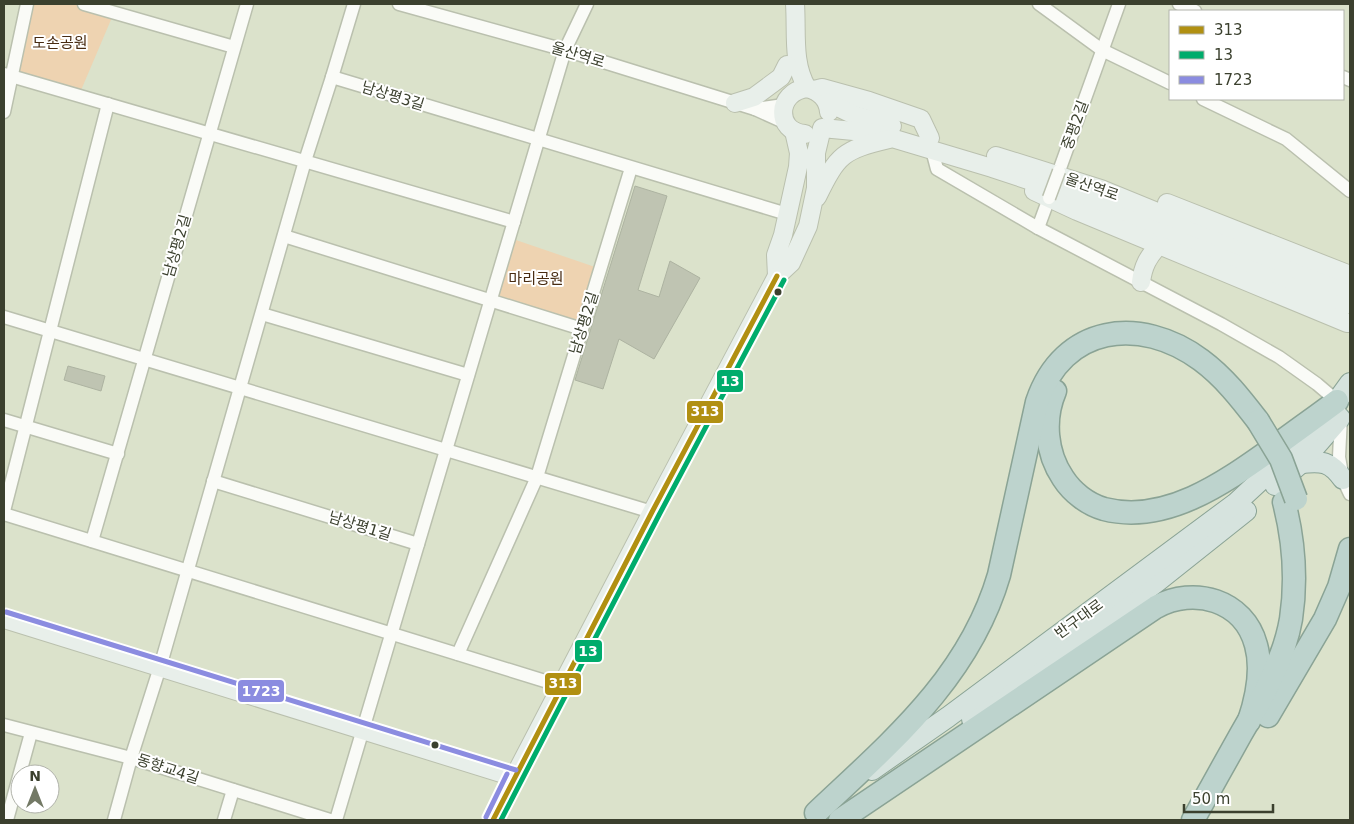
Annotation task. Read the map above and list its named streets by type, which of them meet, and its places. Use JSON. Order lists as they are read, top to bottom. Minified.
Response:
{"streets":{"main road":["울산역로","반구대로"],"street":["남상평3길","중평2길","남상평2길","남상평1길","동향교4길"]},"crossings":[["남상평3길","남상평2길"]],"parks":["도손공원","마리공원"],"lines":["transit line 313","transit line 13","transit line 1723"],"legend":["313","13","1723"],"scale_bar":"50 m","north":"top"}
